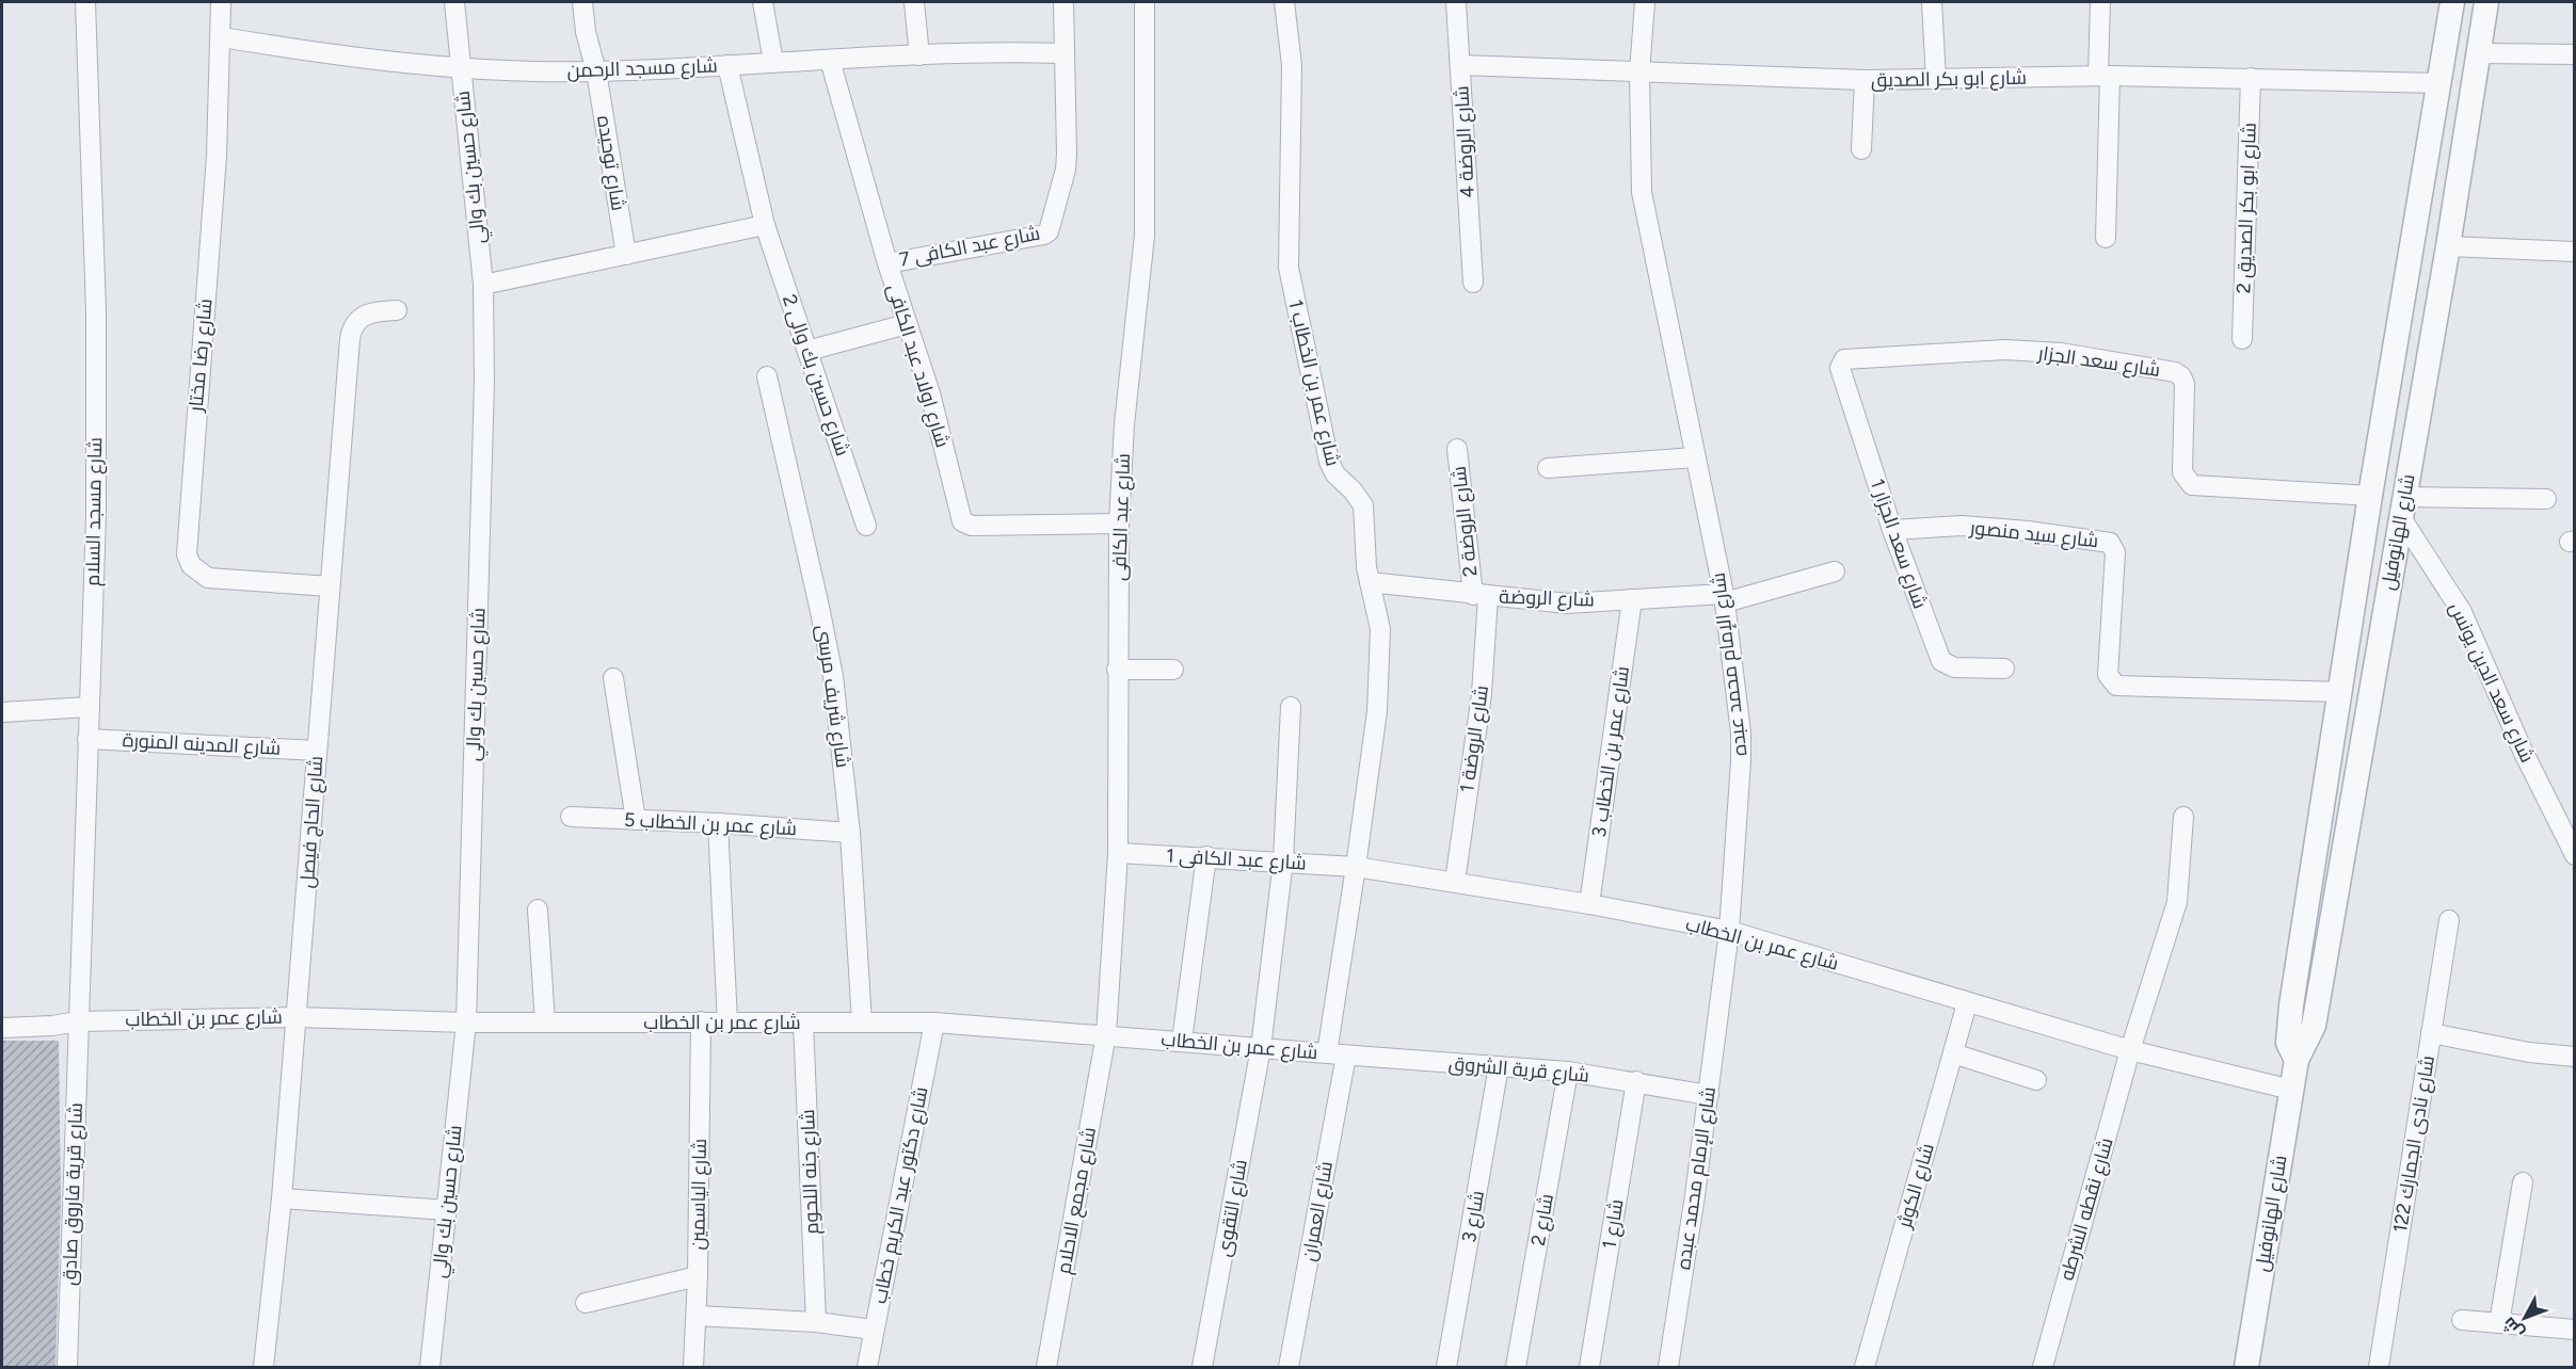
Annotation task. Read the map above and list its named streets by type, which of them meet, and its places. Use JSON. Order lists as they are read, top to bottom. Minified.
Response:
{"streets":{"street":["شارع مسجد الرحمن","شارع ابو بكر الصديق","شارع الروضة 4","شارع توحيده","شارع حسين بك والي","شارع ابو بكر الصديق 2","شارع عبد الكافى 7","شارع رضا مختار","شارع سعد الجزار","شارع اولاد عبد الكافى","شارع حسين بك والى 2","شارع عمر بن الخطاب 1","شارع مسجد السلام","شارع عبد الكافى","شارع الروضة 2","شارع الهانوفيل","شارع سيد منصور","شارع سعد الجزار 1","شارع الروضة","شارع الإمام محمد عبده","شارع سعد الدين يونس","شارع شريف مرسى","شارع الروضة 1","شارع المدينه المنورة","شارع عمر بن الخطاب 3","شارع الحاج فيصل","شارع عمر بن الخطاب 5","شارع عبد الكافى 1","شارع عمر بن الخطاب","شارع قرية الشروق","شارع نادى الجمارك 122","شارع جنه اللحوم","شارع الكوثر","شارع قرية فاروق صادق","شارع الياسمين","شارع دكتور عبد الكريم خطاب","شارع مجمع الاحلام","شارع التقوى","شارع نقطه الشرطه","شارع العمران","شارع 3","شارع 2","شارع 1"]},"crossings":[["شارع مسجد الرحمن","شارع توحيده"],["شارع مسجد الرحمن","شارع حسين بك والي"],["شارع مسجد الرحمن","شارع عبد الكافى 7"],["شارع مسجد الرحمن","شارع رضا مختار"],["شارع مسجد الرحمن","شارع اولاد عبد الكافى"],["شارع مسجد الرحمن","شارع حسين بك والى 2"],["شارع ابو بكر الصديق","شارع الروضة 4"],["شارع ابو بكر الصديق","شارع ابو بكر الصديق 2"],["شارع ابو بكر الصديق","شارع الهانوفيل"],["شارع ابو بكر الصديق","شارع الإمام محمد عبده"],["شارع حسين بك والي","شارع عمر بن الخطاب"],["شارع عبد الكافى 7","شارع اولاد عبد الكافى"],["شارع رضا مختار","شارع الحاج فيصل"],["شارع سعد الجزار","شارع الهانوفيل"],["شارع سعد الجزار","شارع سعد الجزار 1"],["شارع اولاد عبد الكافى","شارع عبد الكافى"],["شارع عمر بن الخطاب 1","شارع الروضة"],["شارع عمر بن الخطاب 1","شارع عبد الكافى 1"],["شارع عمر بن الخطاب 1","شارع عمر بن الخطاب"],["شارع مسجد السلام","شارع المدينه المنورة"],["شارع مسجد السلام","شارع عمر بن الخطاب"],["شارع مسجد السلام","شارع قرية فاروق صادق"],["شارع عبد الكافى","شارع عبد الكافى 1"],["شارع عبد الكافى","شارع عمر بن الخطاب"],["شارع عبد الكافى","شارع مجمع الاحلام"],["شارع الروضة 2","شارع الروضة"],["شارع الروضة 2","شارع الروضة 1"],["شارع الهانوفيل","شارع سيد منصور"],["شارع الهانوفيل","شارع سعد الدين يونس"],["شارع الهانوفيل","شارع عمر بن الخطاب"],["شارع سيد منصور","شارع سعد الجزار 1"],["شارع الروضة","شارع الإمام محمد عبده"],["شارع الروضة","شارع الروضة 1"],["شارع الروضة","شارع عمر بن الخطاب 3"],["شارع الإمام محمد عبده","شارع عمر بن الخطاب"],["شارع الإمام محمد عبده","شارع قرية الشروق"],["شارع شريف مرسى","شارع عمر بن الخطاب 5"],["شارع شريف مرسى","شارع عمر بن الخطاب"],["شارع الروضة 1","شارع عمر بن الخطاب"],["شارع المدينه المنورة","شارع الحاج فيصل"],["شارع عمر بن الخطاب 3","شارع عمر بن الخطاب"],["شارع الحاج فيصل","شارع عمر بن الخطاب"],["شارع عبد الكافى 1","شارع عمر بن الخطاب"],["شارع عبد الكافى 1","شارع التقوى"],["شارع عمر بن الخطاب","شارع قرية الشروق"],["شارع عمر بن الخطاب","شارع جنه اللحوم"],["شارع عمر بن الخطاب","شارع الكوثر"],["شارع عمر بن الخطاب","شارع قرية فاروق صادق"],["شارع عمر بن الخطاب","شارع الياسمين"],["شارع عمر بن الخطاب","شارع دكتور عبد الكريم خطاب"],["شارع عمر بن الخطاب","شارع مجمع الاحلام"],["شارع عمر بن الخطاب","شارع التقوى"],["شارع عمر بن الخطاب","شارع نقطه الشرطه"],["شارع عمر بن الخطاب","شارع العمران"],["شارع قرية الشروق","شارع العمران"],["شارع قرية الشروق","شارع 3"],["شارع قرية الشروق","شارع 2"],["شارع قرية الشروق","شارع 1"]],"north":"bottom left"}
